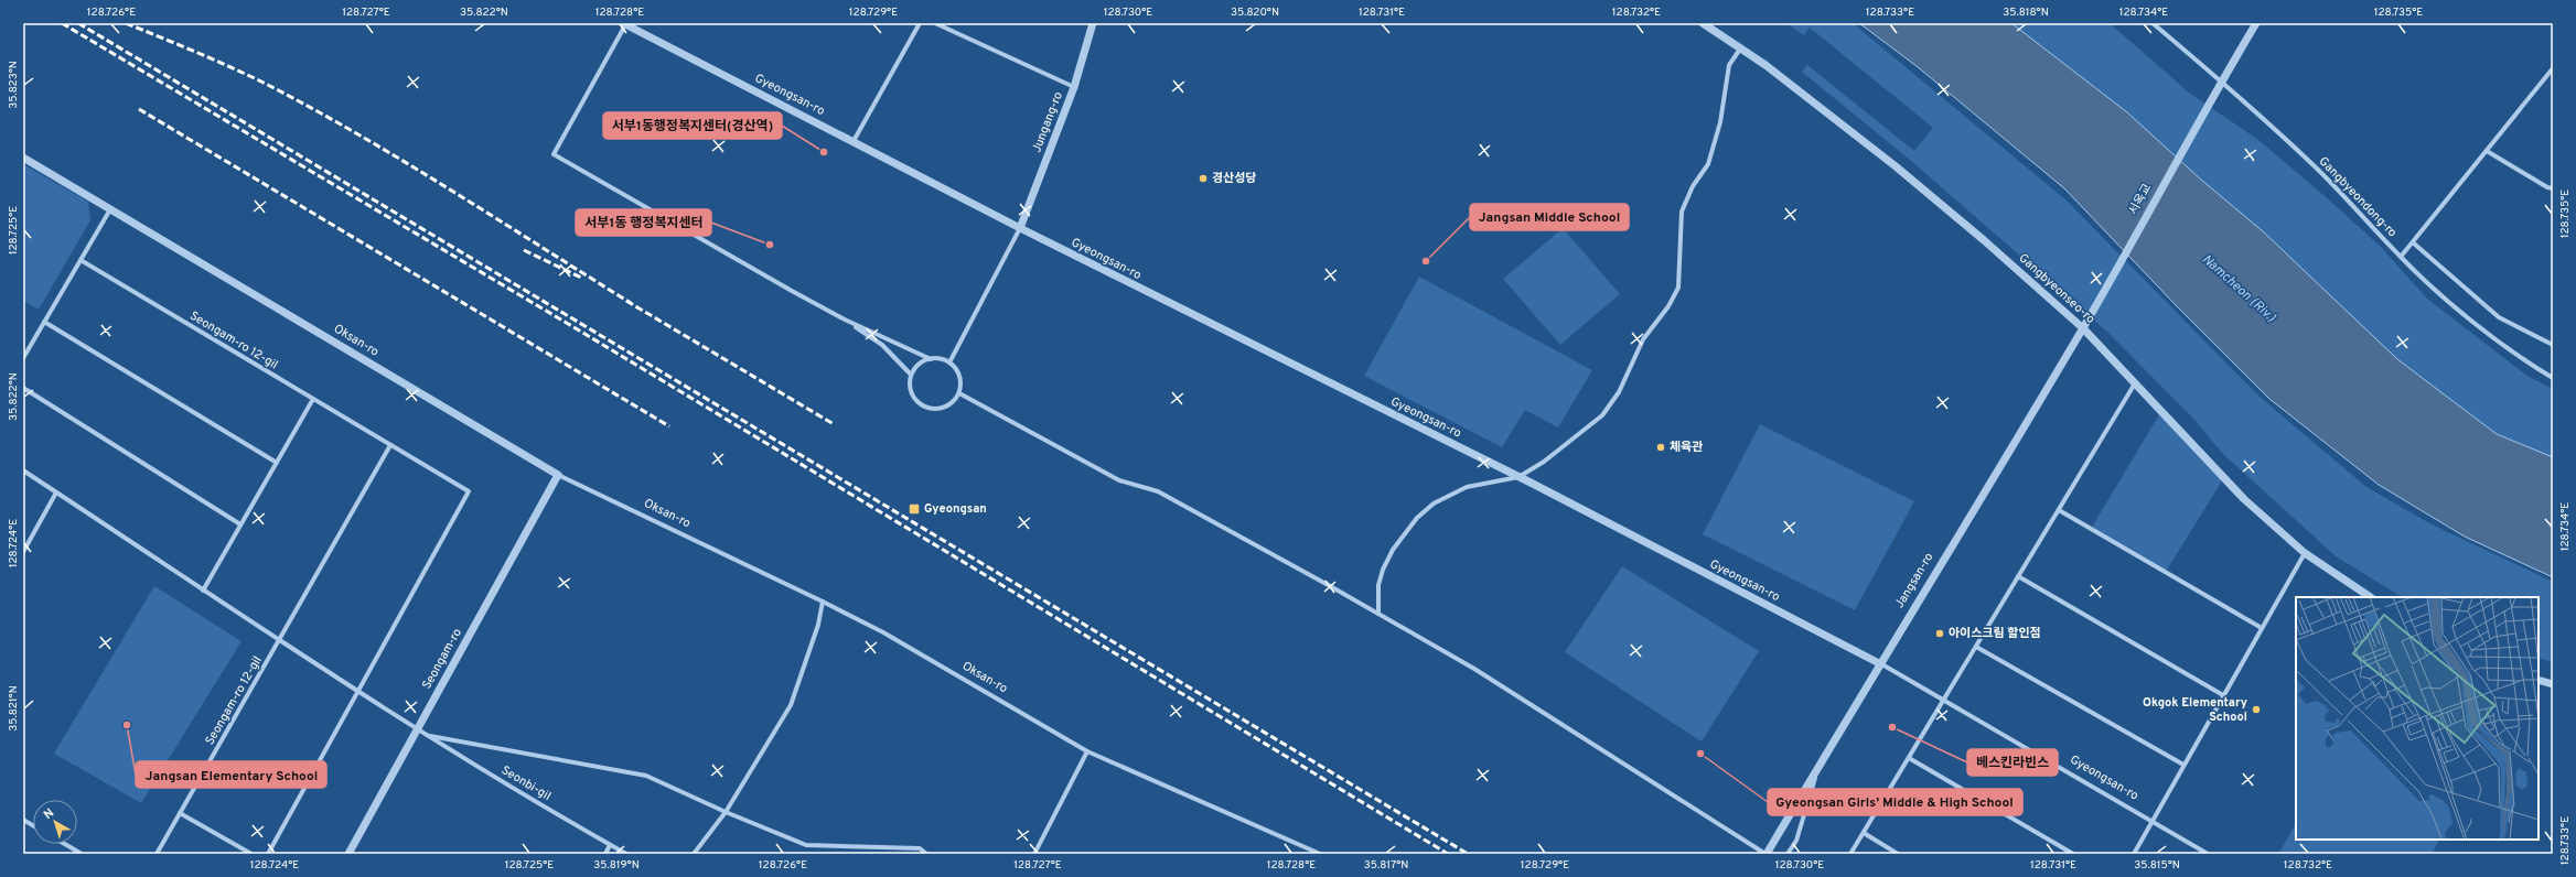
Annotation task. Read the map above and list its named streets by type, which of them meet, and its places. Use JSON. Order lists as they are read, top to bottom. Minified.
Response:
{"streets":{"street":["Gyeongsan-ro","Jungang-ro","Gangbyeondong-ro","서옥교","Gangbyeonseo-ro","Seongam-ro 12-gil","Oksan-ro","Jangsan-ro","Seongam-ro","Seonbi-gil"]},"crossings":[["Gyeongsan-ro","Jungang-ro"],["Gyeongsan-ro","Jangsan-ro"],["Gangbyeondong-ro","서옥교"],["서옥교","Gangbyeonseo-ro"],["서옥교","Jangsan-ro"],["Gangbyeonseo-ro","Jangsan-ro"],["Oksan-ro","Seongam-ro"],["Seongam-ro","Seonbi-gil"]],"water":["Namcheon (Riv.)"],"places":{"other":["서부1동행정복지센터(경산역)","경산성당","서부1동 행정복지센터","Jangsan Middle School","체육관","아이스크림 할인점","Okgok Elementary School","Jangsan Elementary School","베스킨라빈스","Gyeongsan Girls' Middle & High School"],"transit":["Gyeongsan"]},"north":"top left","coordinates":["128.726°E","128.727°E","35.822°N","128.728°E","128.729°E","128.730°E","35.820°N","128.731°E","128.732°E","128.733°E","35.818°N","128.734°E","128.735°E","35.823°N","128.725°E","128.724°E","35.821°N","35.819°N","35.817°N","35.815°N"]}
